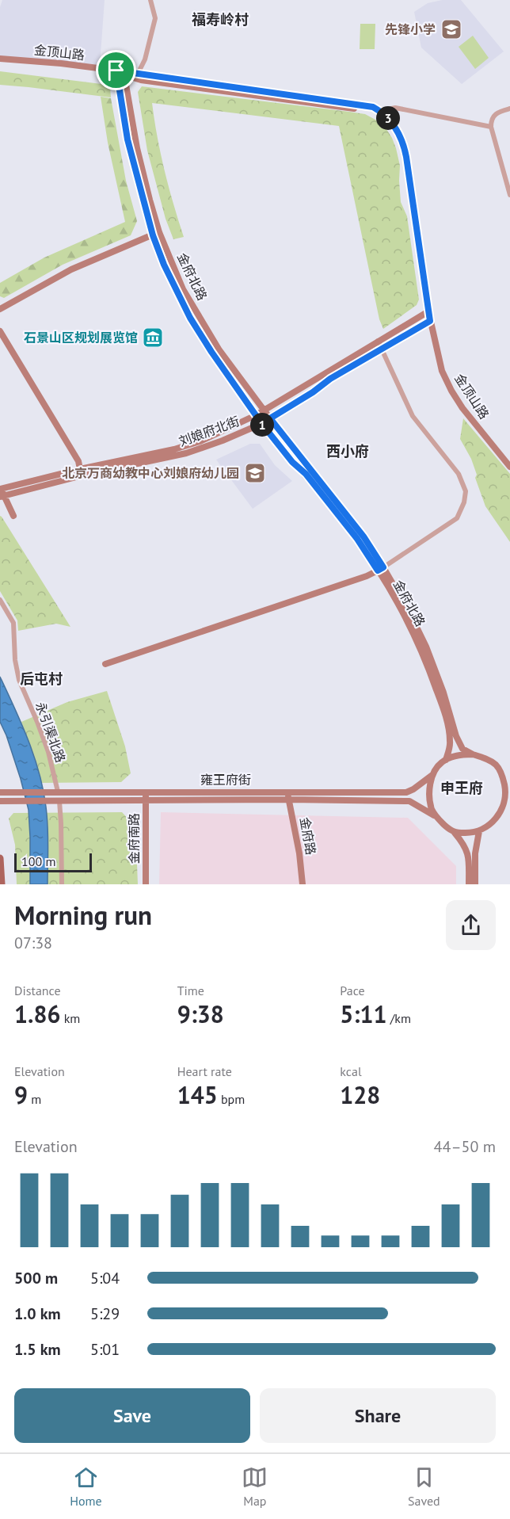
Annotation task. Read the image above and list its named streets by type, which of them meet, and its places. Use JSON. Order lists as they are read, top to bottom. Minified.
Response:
{"streets":{"main road":["金顶山路","金府北路","刘娘府北街","雍王府街","金府路","金府南路"],"street":["永引渠北路"]},"crossings":[["金顶山路","金府北路"],["金顶山路","刘娘府北街"],["金府北路","刘娘府北街"],["金府北路","雍王府街"],["永引渠北路","雍王府街"],["雍王府街","金府路"],["雍王府街","金府南路"]],"districts":["福寿岭村","西小府","后屯村","申王府"],"places":{"school or university":["先锋小学","北京万商幼教中心刘娘府幼儿园"],"museum":["石景山区规划展览馆"]},"scale_bar":"100 m","page":{"pins":["3","1"],"scale":"100 m","heading":["Morning run","07:38"],"stats":[["Distance","1.86 km"],["Time","9:38"],["Pace","5:11 /km"],["Elevation","9 m"],["Heart rate","145 bpm"],["kcal","128"]],"chart":["Elevation","44–50 m"],"list":[{"name":"500 m","note":"5:04"},{"name":"1.0 km","note":"5:29"},{"name":"1.5 km","note":"5:01"}],"buttons":["Save","Share"],"tabs":["Home","Map","Saved"]}}
